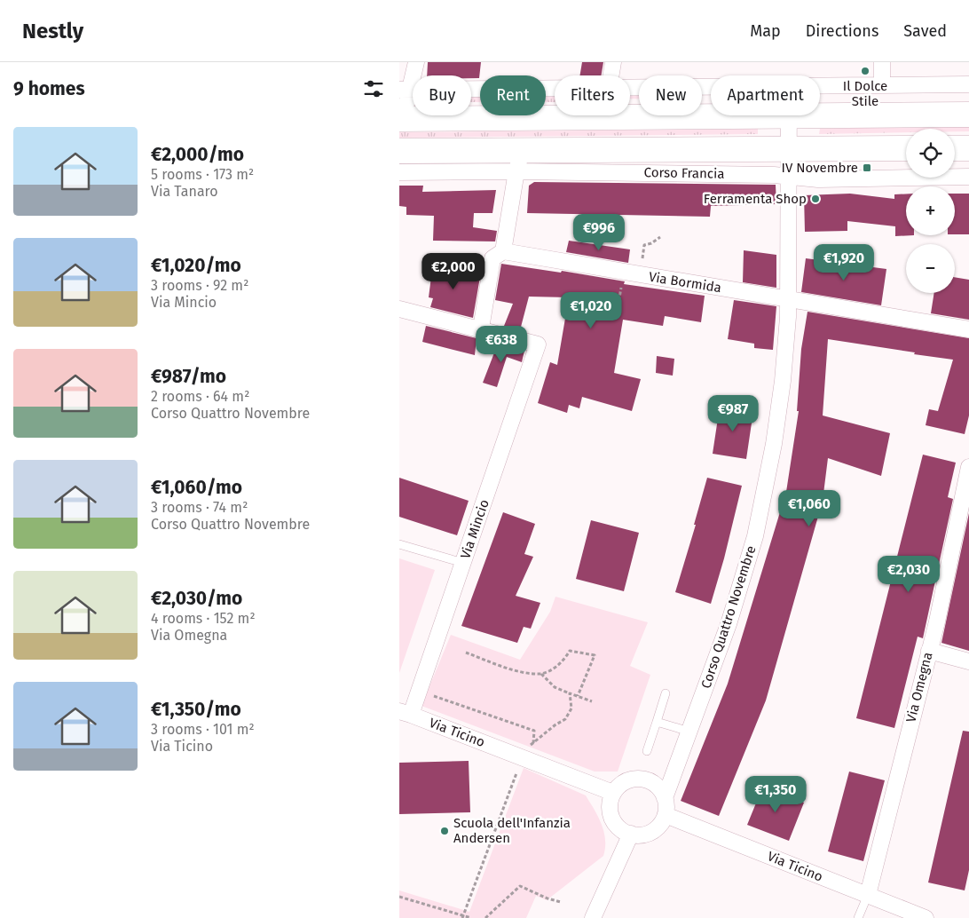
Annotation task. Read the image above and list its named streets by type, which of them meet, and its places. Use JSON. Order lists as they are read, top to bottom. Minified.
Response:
{"streets":{"main road":["Corso Francia"],"street":["Via Bormida","Via Mincio","Corso Quattro Novembre","Via Omegna","Via Ticino"]},"crossings":[["Corso Francia","Corso Quattro Novembre"],["Via Bormida","Corso Quattro Novembre"],["Via Mincio","Via Ticino"],["Corso Quattro Novembre","Via Ticino"],["Via Omegna","Via Ticino"]],"places":{"other":["Il Dolce Stile","Ferramenta Shop","Scuola dell'Infanzia Andersen"],"transit":["IV Novembre"]},"page":{"header":"Nestly","nav":["Map","Directions","Saved"],"heading":"9 homes","chip":["Buy","Rent","Filters","New","Apartment"],"list":[{"name":"€2,000/mo","note":"5 rooms · 173 m² · Via Tanaro"},{"name":"€1,020/mo","note":"3 rooms · 92 m² · Via Mincio"},{"name":"€987/mo","note":"2 rooms · 64 m² · Corso Quattro Novembre"},{"name":"€1,060/mo","note":"3 rooms · 74 m² · Corso Quattro Novembre"},{"name":"€2,030/mo","note":"4 rooms · 152 m² · Via Omegna"},{"name":"€1,350/mo","note":"3 rooms · 101 m² · Via Ticino"}],"map_buttons":["+","−"],"price":["€996","€1,920","€2,000","€1,020","€638","€987","€1,060","€2,030","€1,350"]}}
